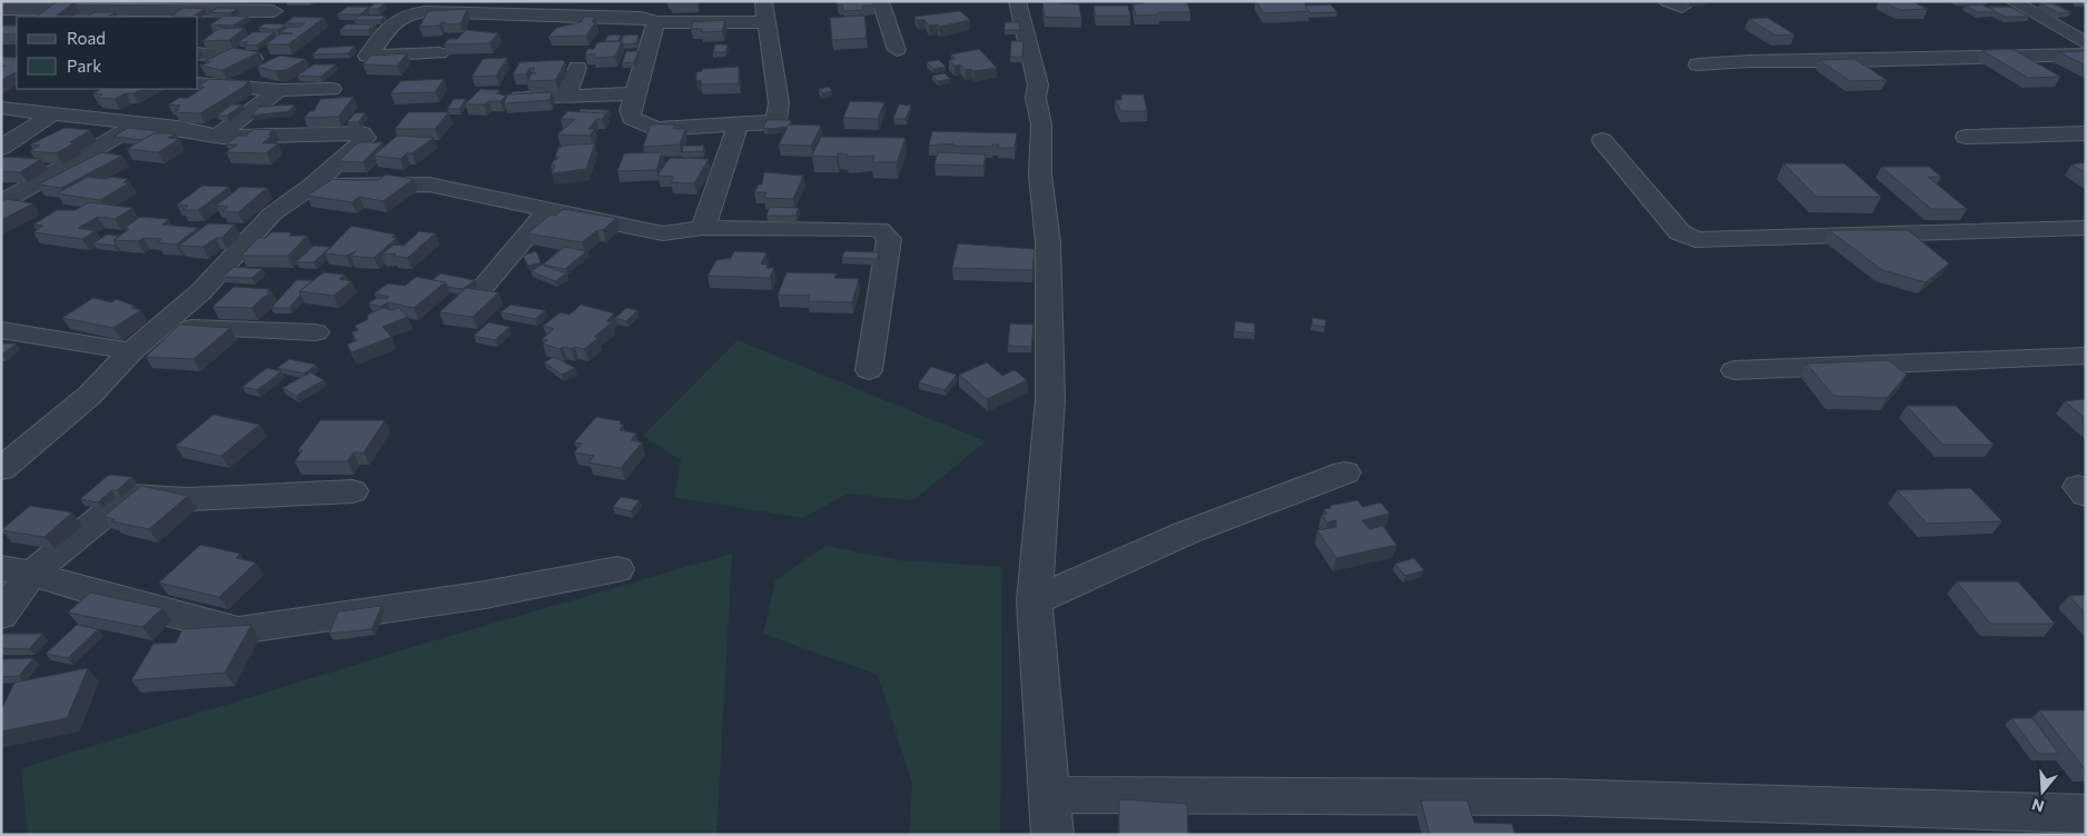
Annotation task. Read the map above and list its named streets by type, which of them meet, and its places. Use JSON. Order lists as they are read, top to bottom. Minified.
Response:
{"legend":["Road","Park"],"north":"bottom"}
